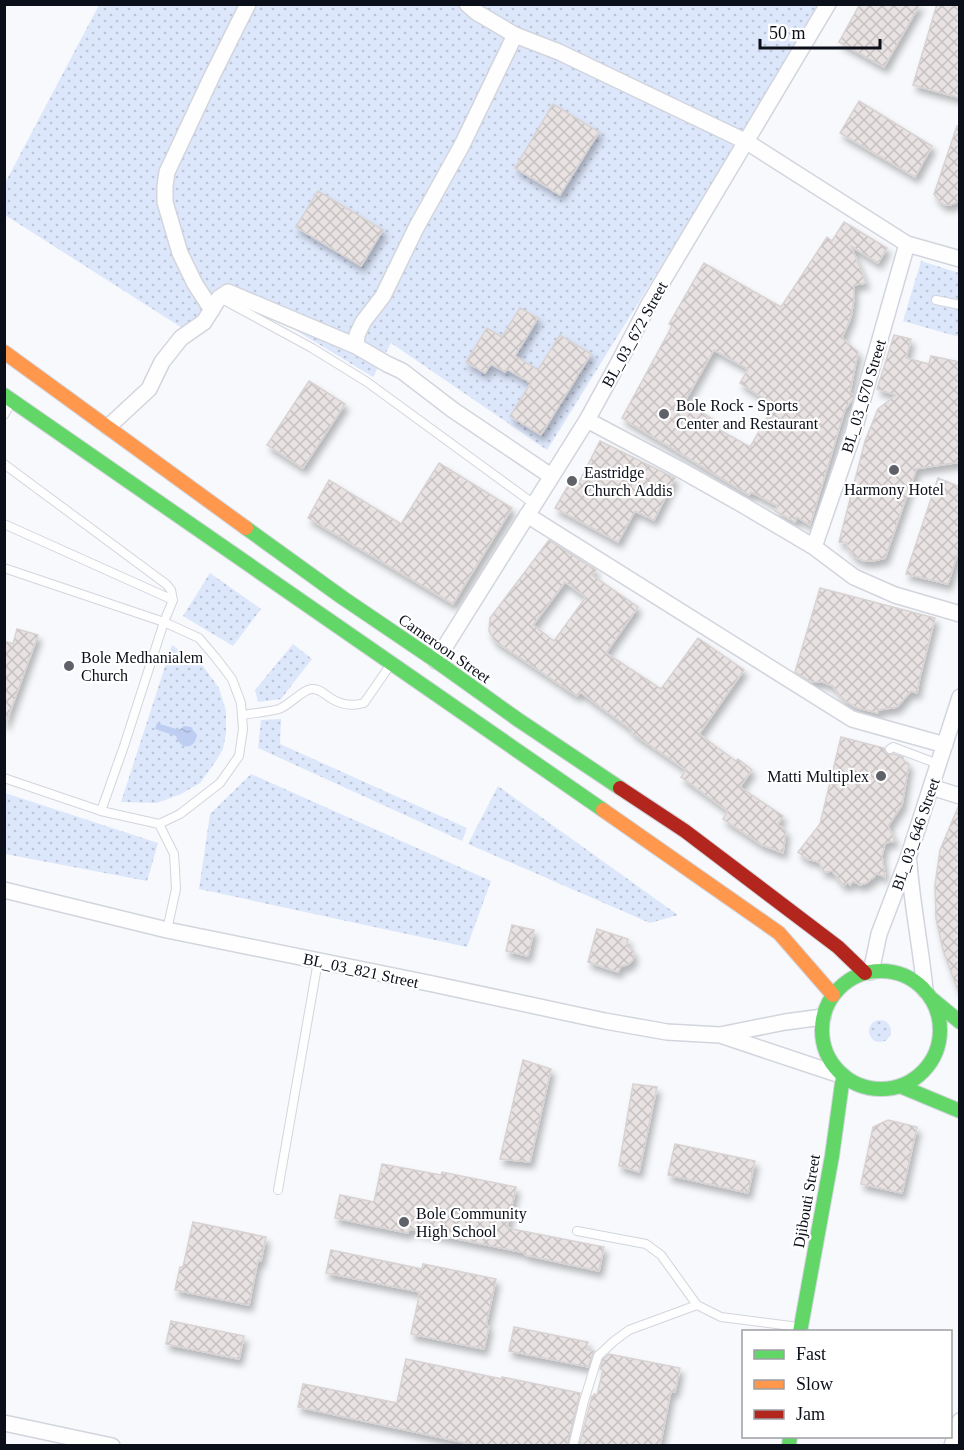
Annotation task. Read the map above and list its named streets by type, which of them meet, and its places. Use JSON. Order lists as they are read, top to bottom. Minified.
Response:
{"streets":{"main road":["Cameroon Street","Djibouti Street"],"street":["BL_03_672 Street","BL_03_670 Street","BL_03_646 Street","BL_03_821 Street"]},"crossings":[["BL_03_672 Street","Cameroon Street"],["Cameroon Street","BL_03_646 Street"],["Cameroon Street","Djibouti Street"],["BL_03_646 Street","Djibouti Street"]],"places":["Bole Rock - Sports Center and Restaurant","Harmony Hotel","Eastridge Church Addis","Bole Medhanialem Church","Matti Multiplex","Bole Community High School"],"legend":["Fast","Slow","Jam"],"scale_bar":"50 m"}
